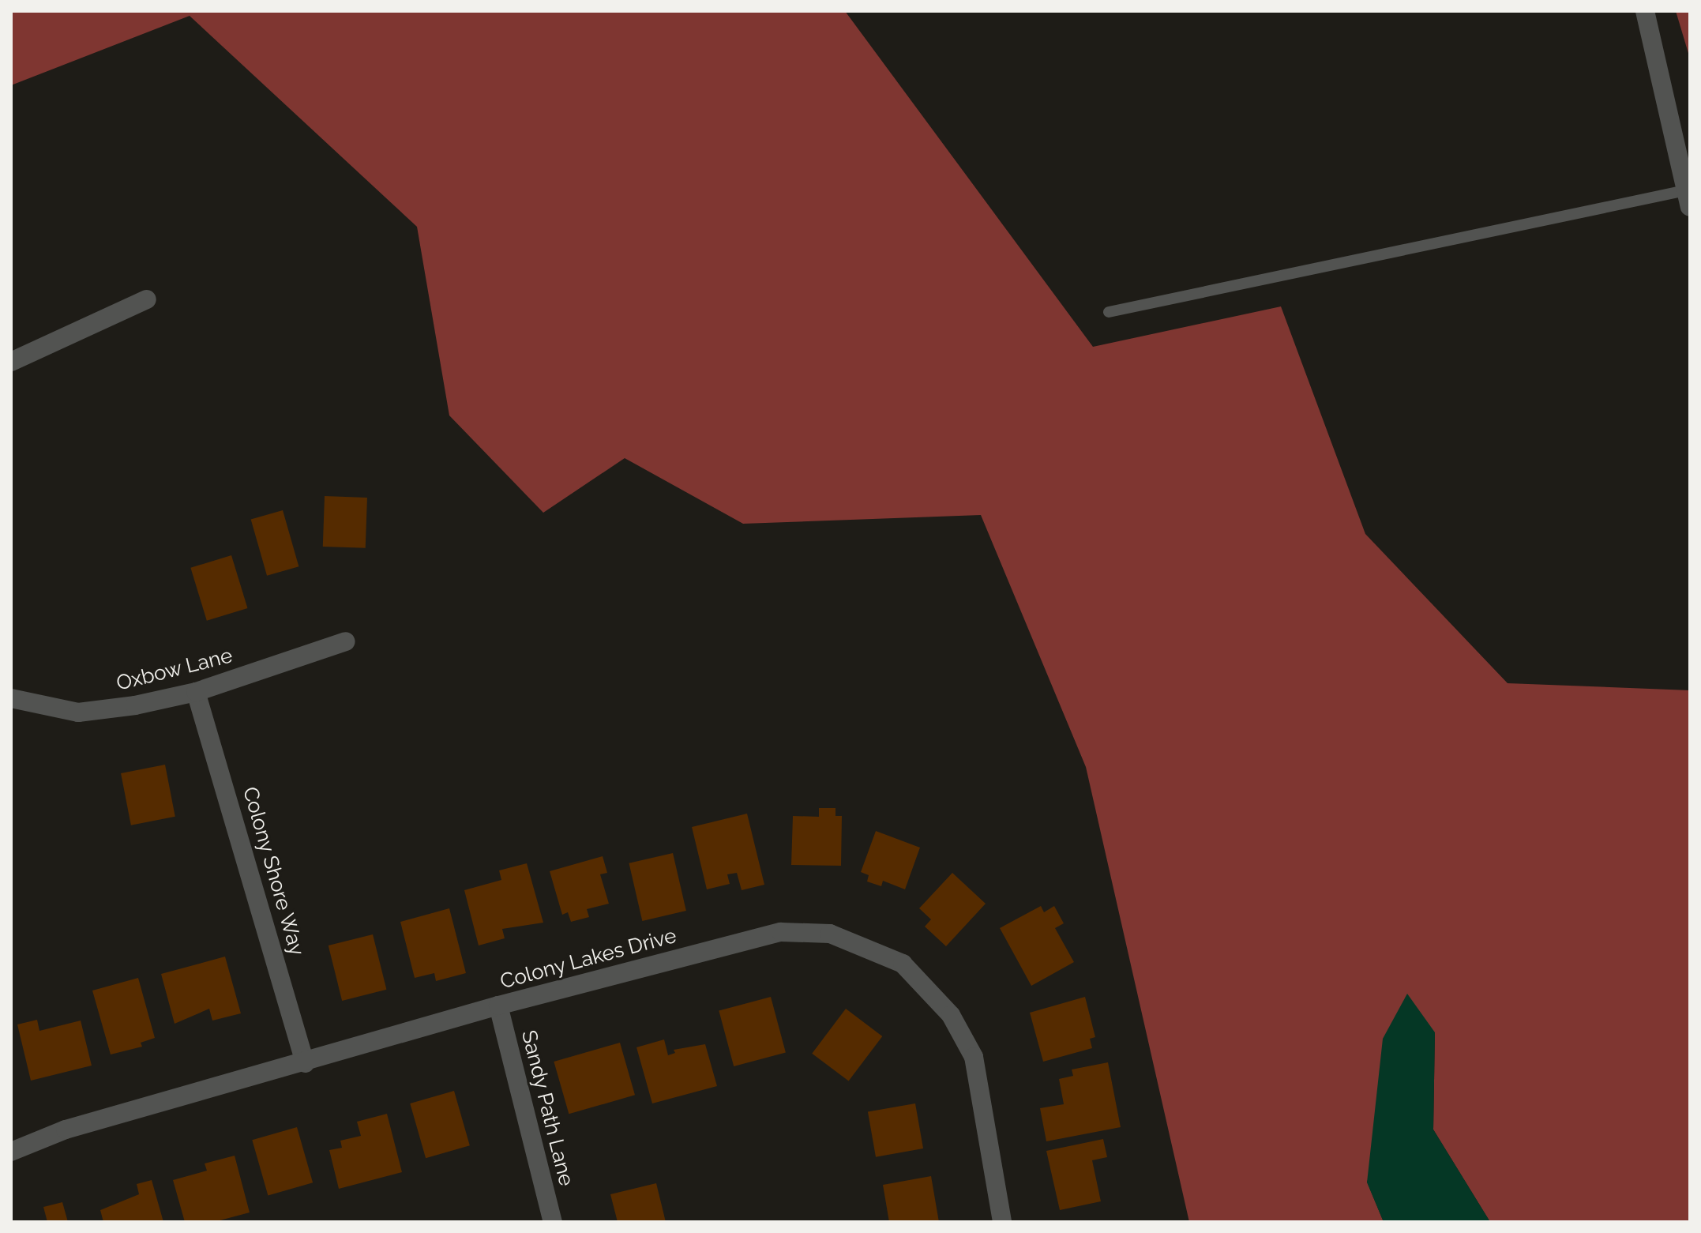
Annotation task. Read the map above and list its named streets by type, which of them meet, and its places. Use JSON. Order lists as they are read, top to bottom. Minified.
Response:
{"streets":{"street":["Oxbow Lane","Colony Shore Way","Colony Lakes Drive","Sandy Path Lane"]},"crossings":[["Oxbow Lane","Colony Shore Way"],["Colony Shore Way","Colony Lakes Drive"],["Colony Lakes Drive","Sandy Path Lane"]]}
